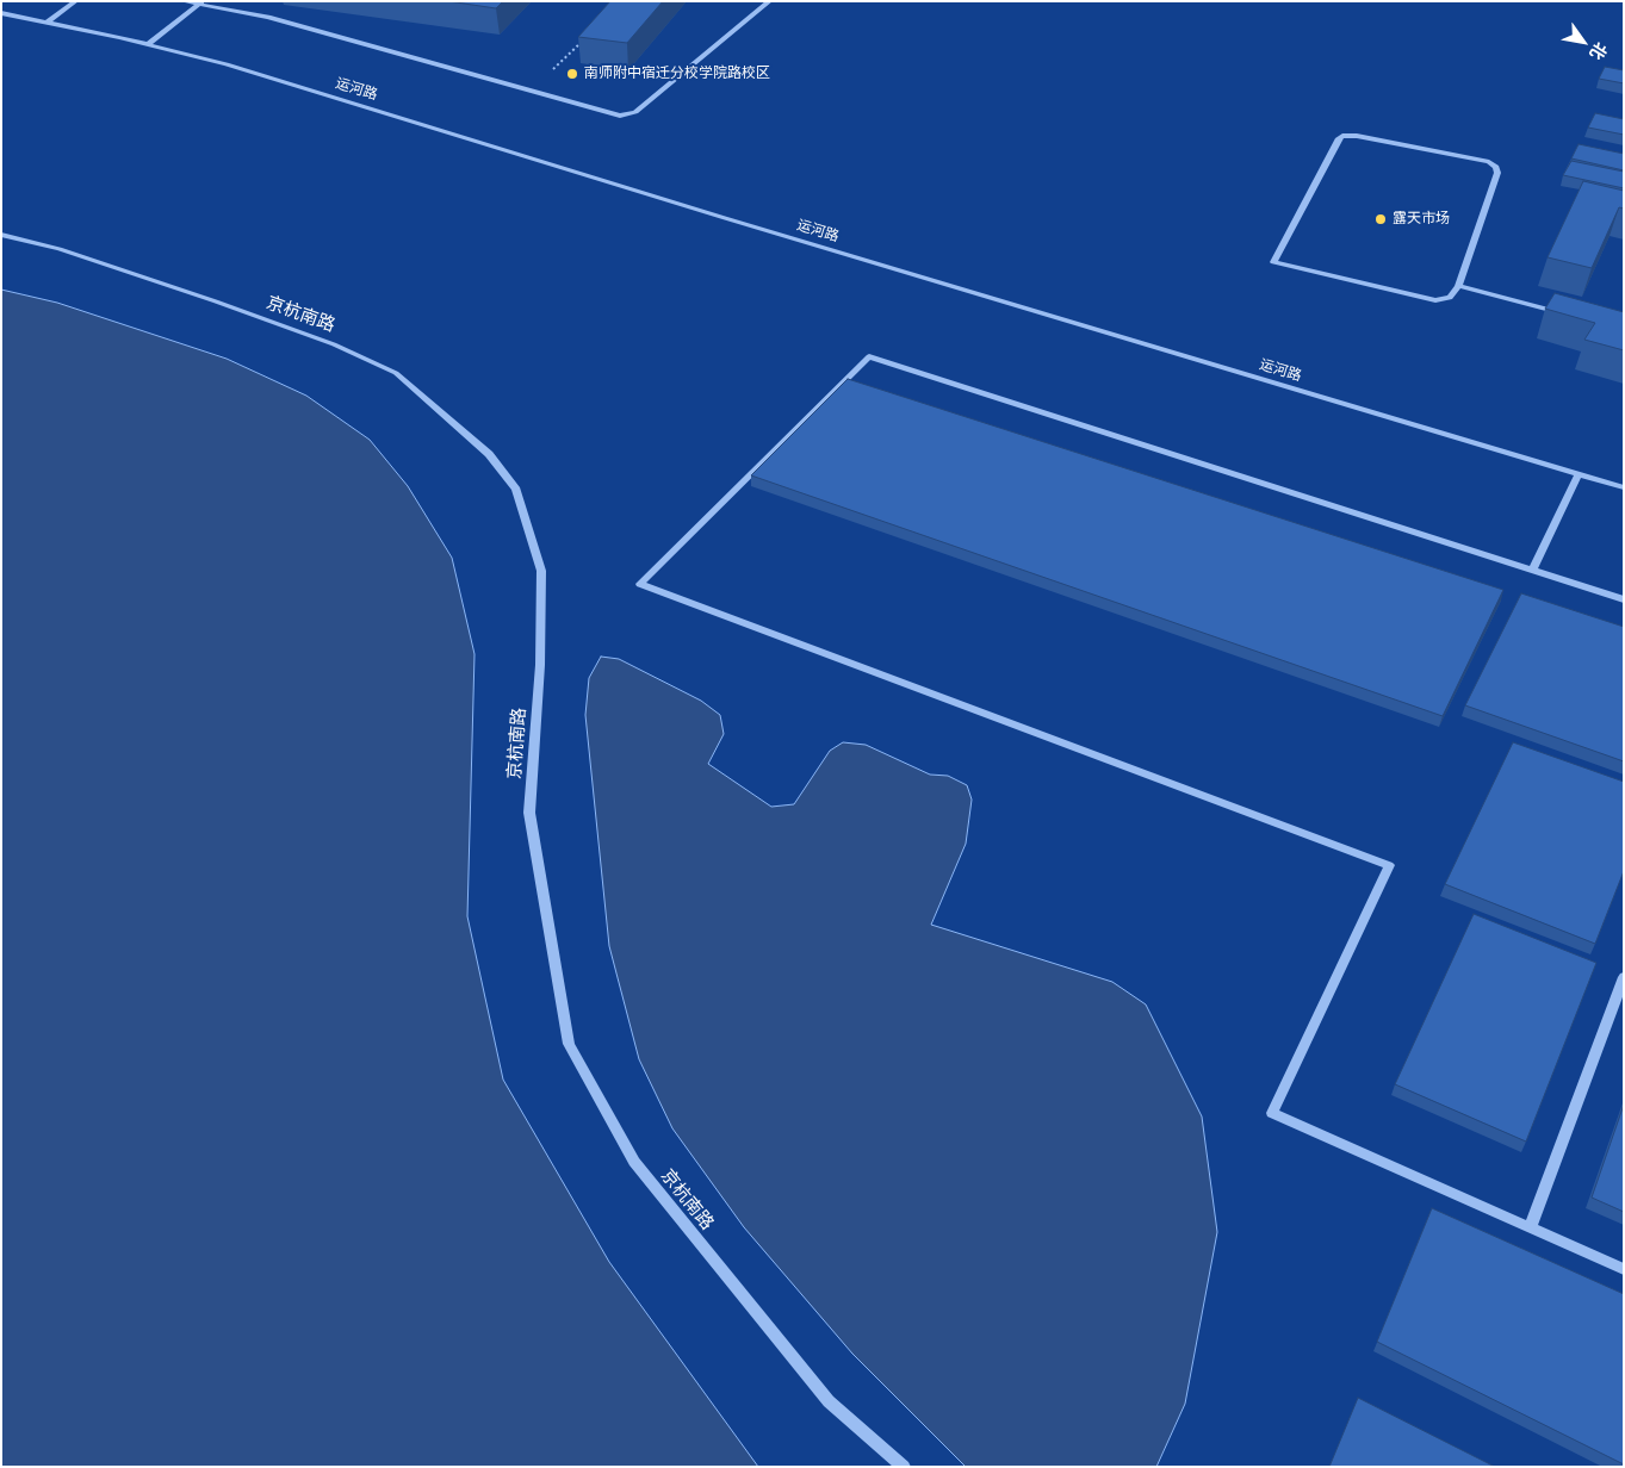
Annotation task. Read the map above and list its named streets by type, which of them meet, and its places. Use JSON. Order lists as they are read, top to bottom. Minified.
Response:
{"streets":{"street":["运河路","京杭南路"]},"places":["南师附中宿迁分校学院路校区","露天市场"],"north":"bottom right"}
